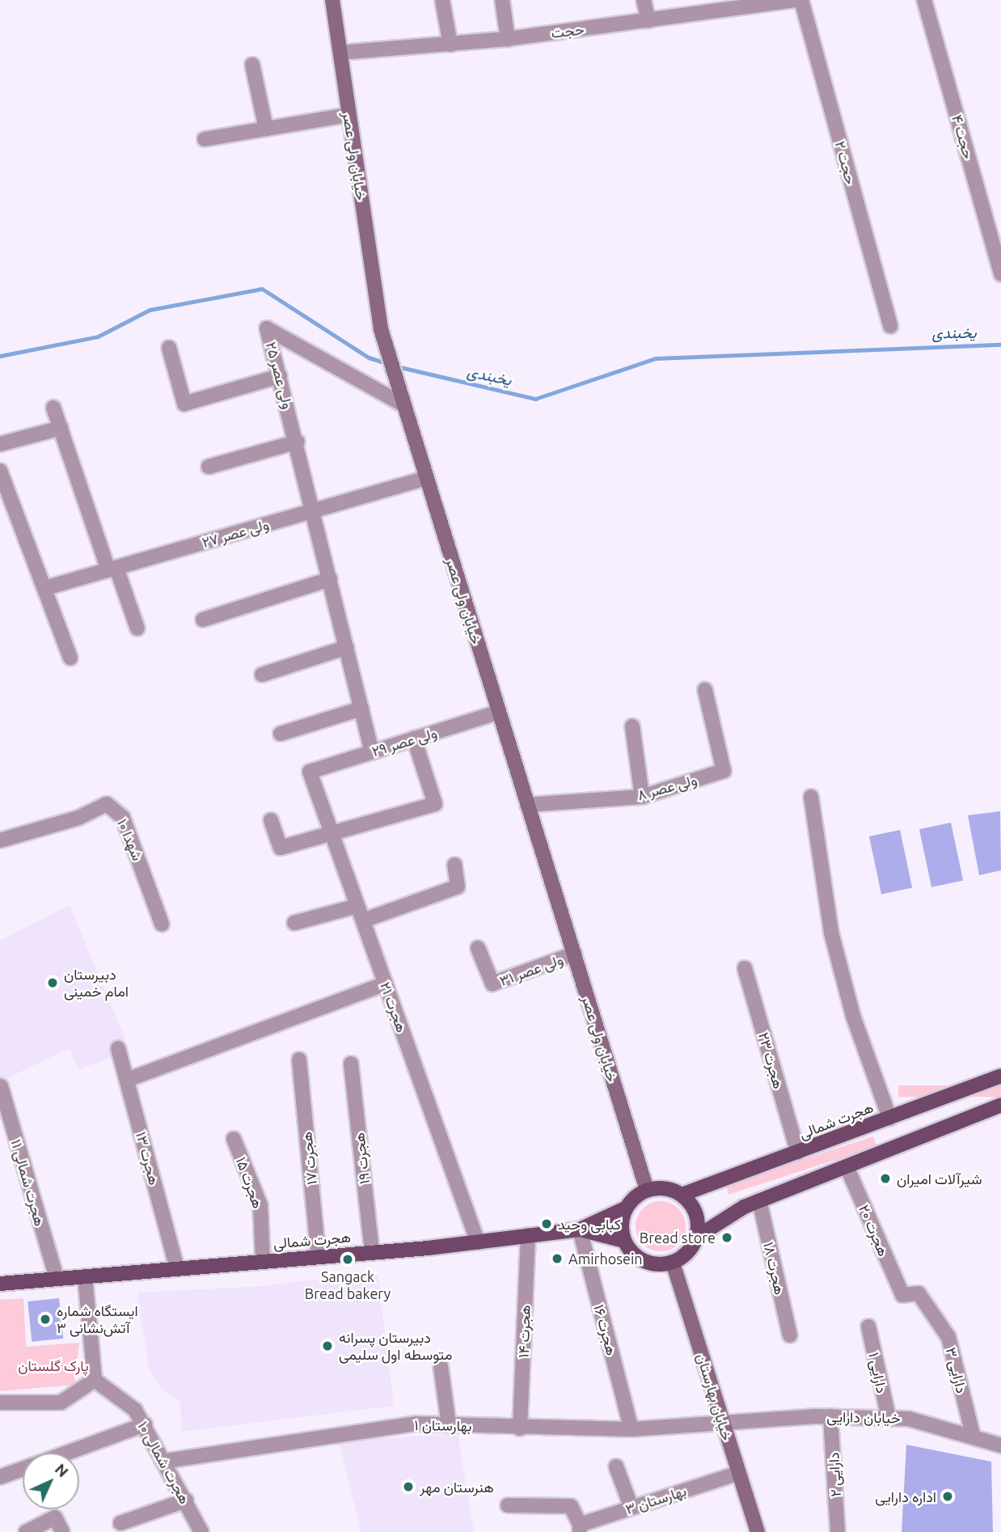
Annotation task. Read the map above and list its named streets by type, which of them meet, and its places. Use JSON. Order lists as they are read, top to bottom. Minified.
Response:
{"streets":{"main road":["خیابان ولی عصر","هجرت شمالی","خیابان بهارستان"],"street":["حجت","حجت ۴","حجت ۲","ولی عصر ۲۵","ولی عصر ۲۷","ولی عصر ۲۹","ولی عصر ۸","شهدا ۱۰","ولی عصر ۳۱","هجرت ۲۱","هجرت ۲۳","هجرت ۱۳","هجرت ۱۷","هجرت ۱۹","هجرت شمالی ۱۱","هجرت ۱۵","هجرت ۲۰","هجرت ۱۸","هجرت ۱۶","هجرت ۱۴","دارایی ۳","دارایی ۱","خیابان دارایی","بهارستان ۱","هجرت شمالی ۱۰","دارایی ۲","بهارستان ۳"]},"crossings":[["حجت","خیابان ولی عصر"],["خیابان ولی عصر","ولی عصر ۲۵"],["خیابان ولی عصر","ولی عصر ۲۷"],["خیابان ولی عصر","ولی عصر ۲۹"],["خیابان ولی عصر","ولی عصر ۸"],["خیابان ولی عصر","ولی عصر ۳۱"],["خیابان ولی عصر","هجرت شمالی"],["خیابان ولی عصر","خیابان بهارستان"],["ولی عصر ۲۵","ولی عصر ۲۷"],["ولی عصر ۲۵","ولی عصر ۲۹"],["ولی عصر ۲۹","هجرت ۲۱"],["هجرت ۲۱","هجرت شمالی"],["هجرت ۲۳","هجرت شمالی"],["هجرت شمالی","هجرت ۱۳"],["هجرت شمالی","هجرت ۱۷"],["هجرت شمالی","هجرت ۱۹"],["هجرت شمالی","هجرت شمالی ۱۱"],["هجرت شمالی","هجرت ۱۵"],["هجرت شمالی","هجرت ۱۶"],["هجرت شمالی","هجرت ۱۴"],["هجرت شمالی","خیابان بهارستان"],["هجرت ۲۰","دارایی ۳"],["هجرت ۱۶","بهارستان ۱"],["هجرت ۱۴","بهارستان ۱"],["دارایی ۳","خیابان دارایی"],["دارایی ۱","خیابان دارایی"],["خیابان بهارستان","خیابان دارایی"],["خیابان بهارستان","بهارستان ۱"],["خیابان بهارستان","بهارستان ۳"],["خیابان دارایی","بهارستان ۱"],["خیابان دارایی","دارایی ۲"],["بهارستان ۱","هجرت شمالی ۱۰"]],"water":["یخبندی"],"parks":["پارک گلستان"],"places":["دبیرستان امام خمینی","شیرآلات امیران","کبابی وحید","Bread store","Amirhosein","Sangack Bread bakery","ایستگاه شماره ۳ آتش‌نشانی","دبیرستان پسرانه متوسطه اول سلیمی","هنرستان مهر","اداره دارایی"],"north":"top right"}
